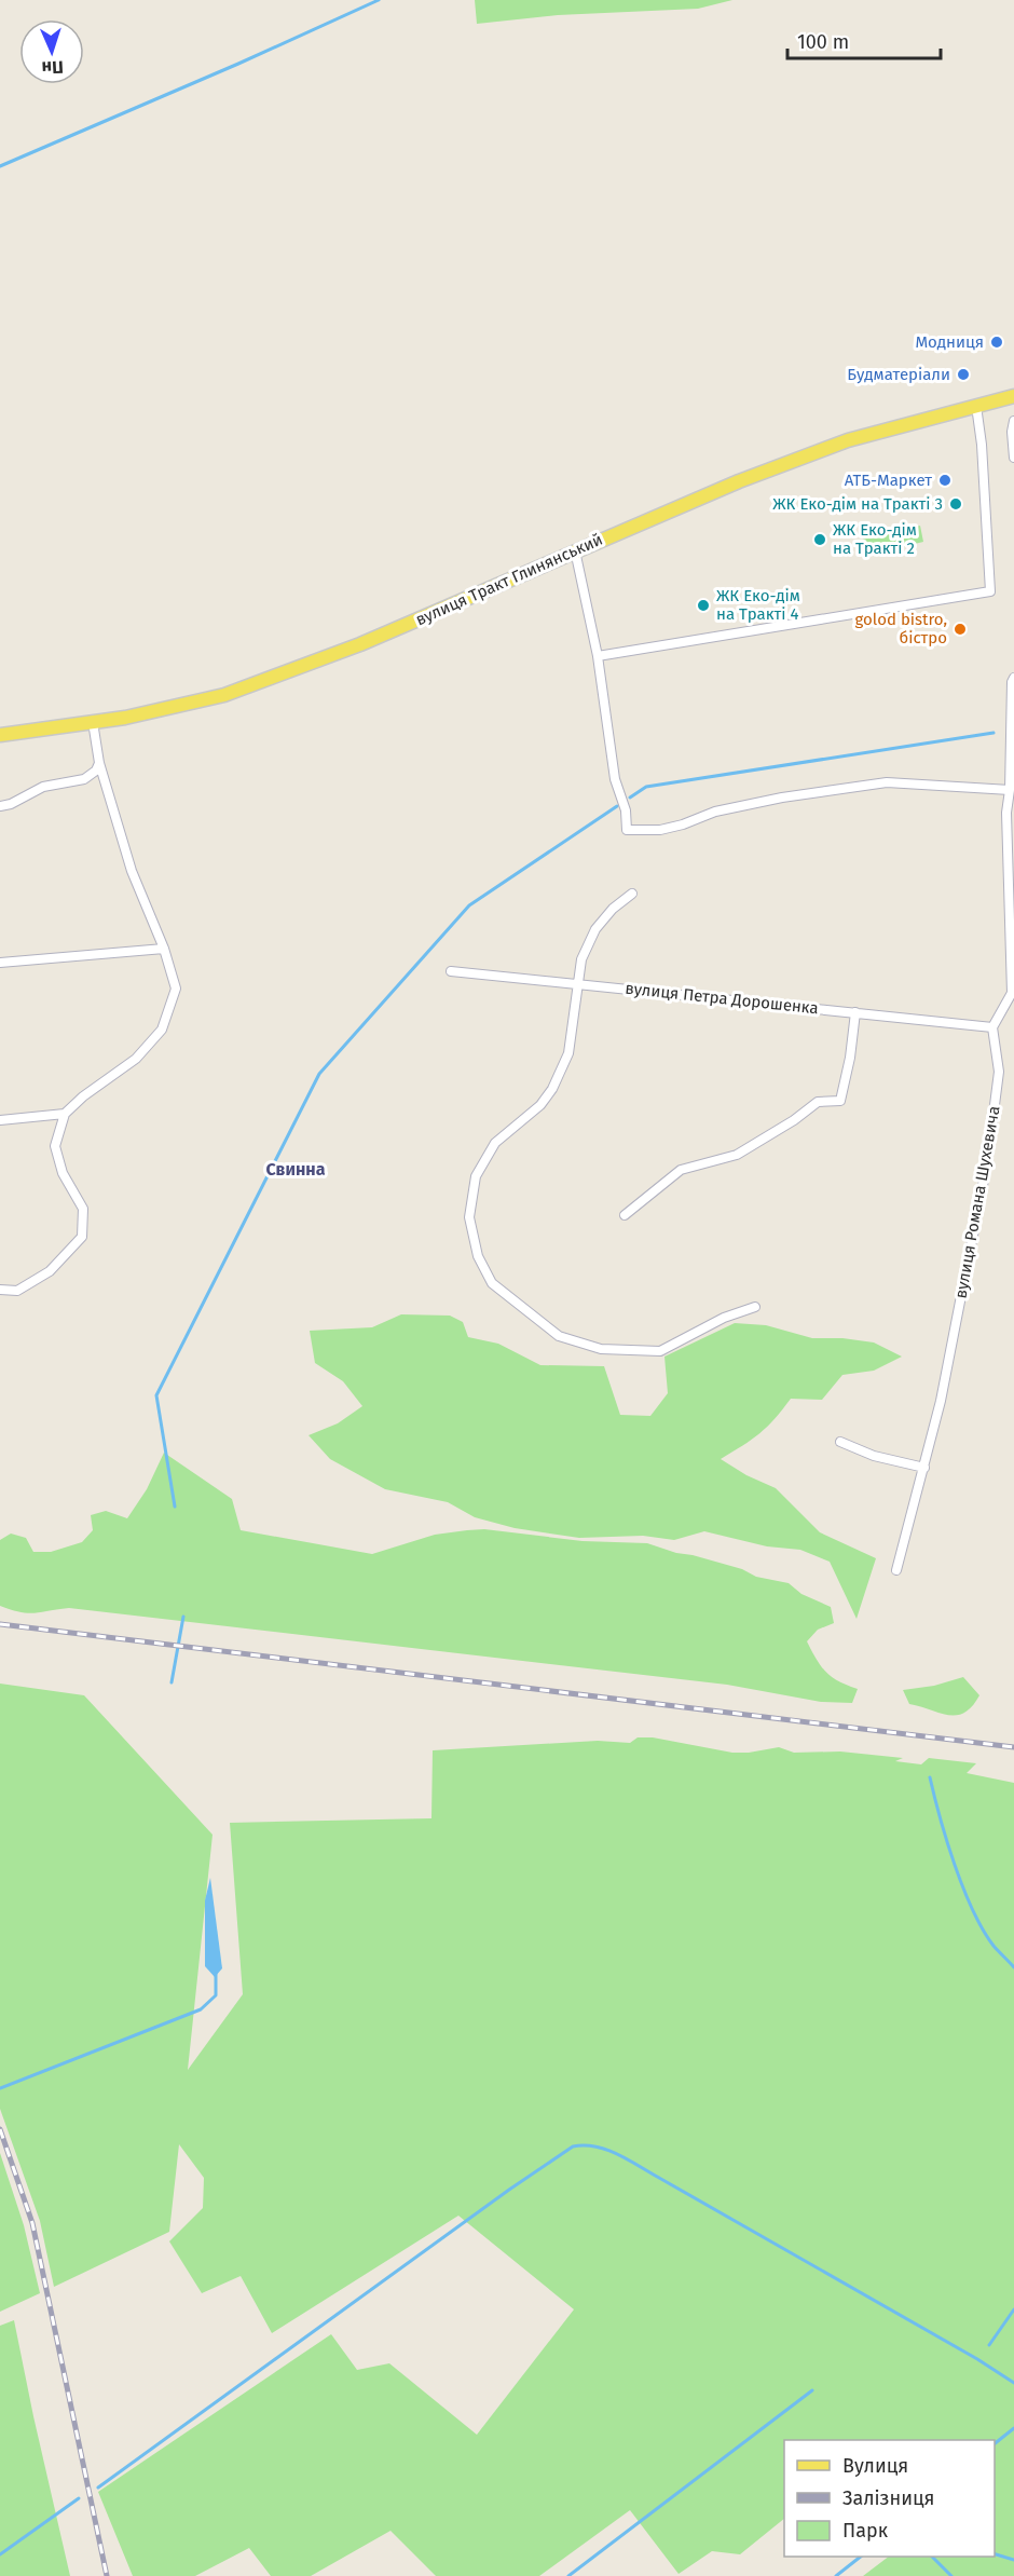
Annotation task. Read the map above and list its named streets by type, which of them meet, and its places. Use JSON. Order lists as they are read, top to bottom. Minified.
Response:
{"streets":{"main road":["вулиця Тракт Глинянський"],"street":["вулиця Петра Дорошенка","вулиця Романа Шухевича"]},"crossings":[["вулиця Петра Дорошенка","вулиця Романа Шухевича"]],"districts":["Свинна"],"places":["Модниця","Будматеріали","АТБ-Маркет","ЖК Еко-дім на Тракті 3","ЖК Еко-дім на Тракті 2","ЖК Еко-дім на Тракті 4","golod bistro, бістро"],"legend":["Вулиця","Залізниця","Парк"],"scale_bar":"100 m","north":"bottom"}
